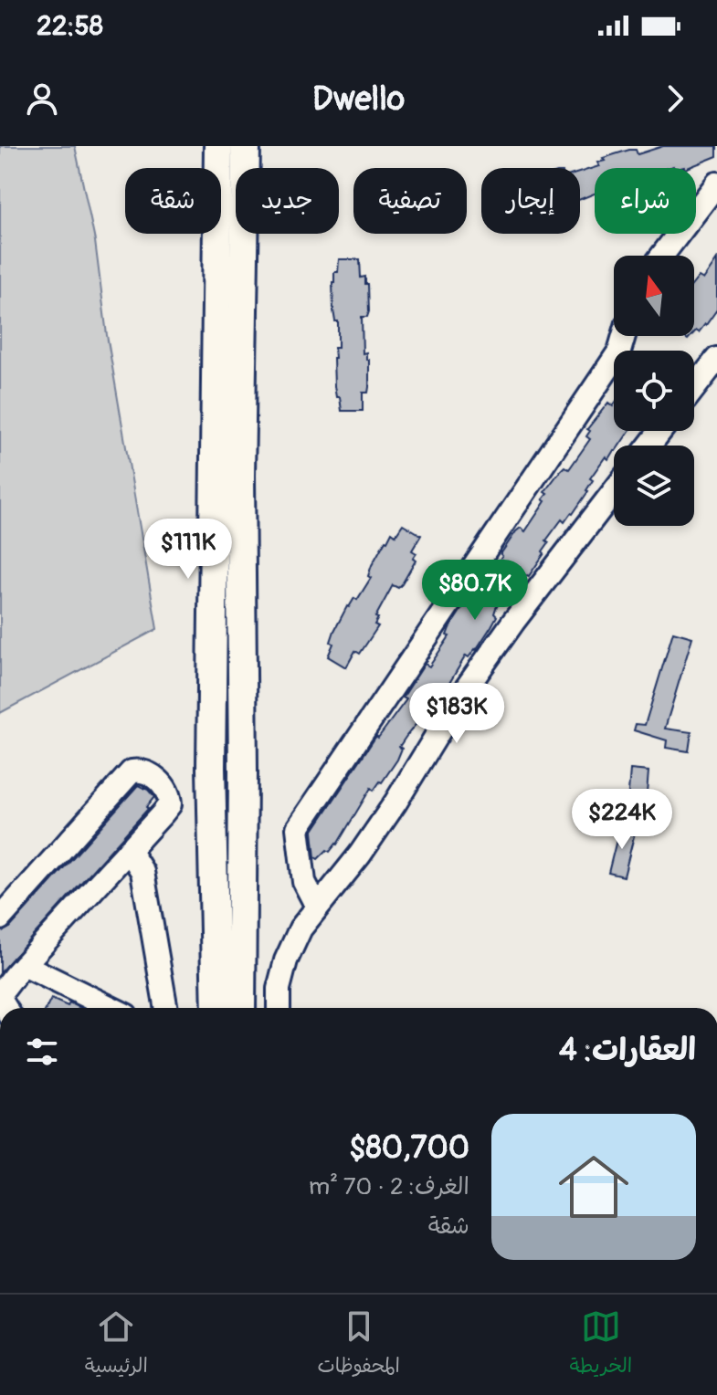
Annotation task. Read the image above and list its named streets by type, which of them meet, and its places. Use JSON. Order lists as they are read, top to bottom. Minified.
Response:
{"north":"top","page":{"status":"22:58","header":"Dwello","chip":["شراء","إيجار","تصفية","جديد","شقة"],"price":["$111K","$80.7K","$183K","$224K"],"heading":"العقارات: 4","list":[{"name":"$80,700","note":"الغرف: 2 · 70 m² · شقة"}],"tabs":["الخريطة","المحفوظات","الرئيسية"]}}
